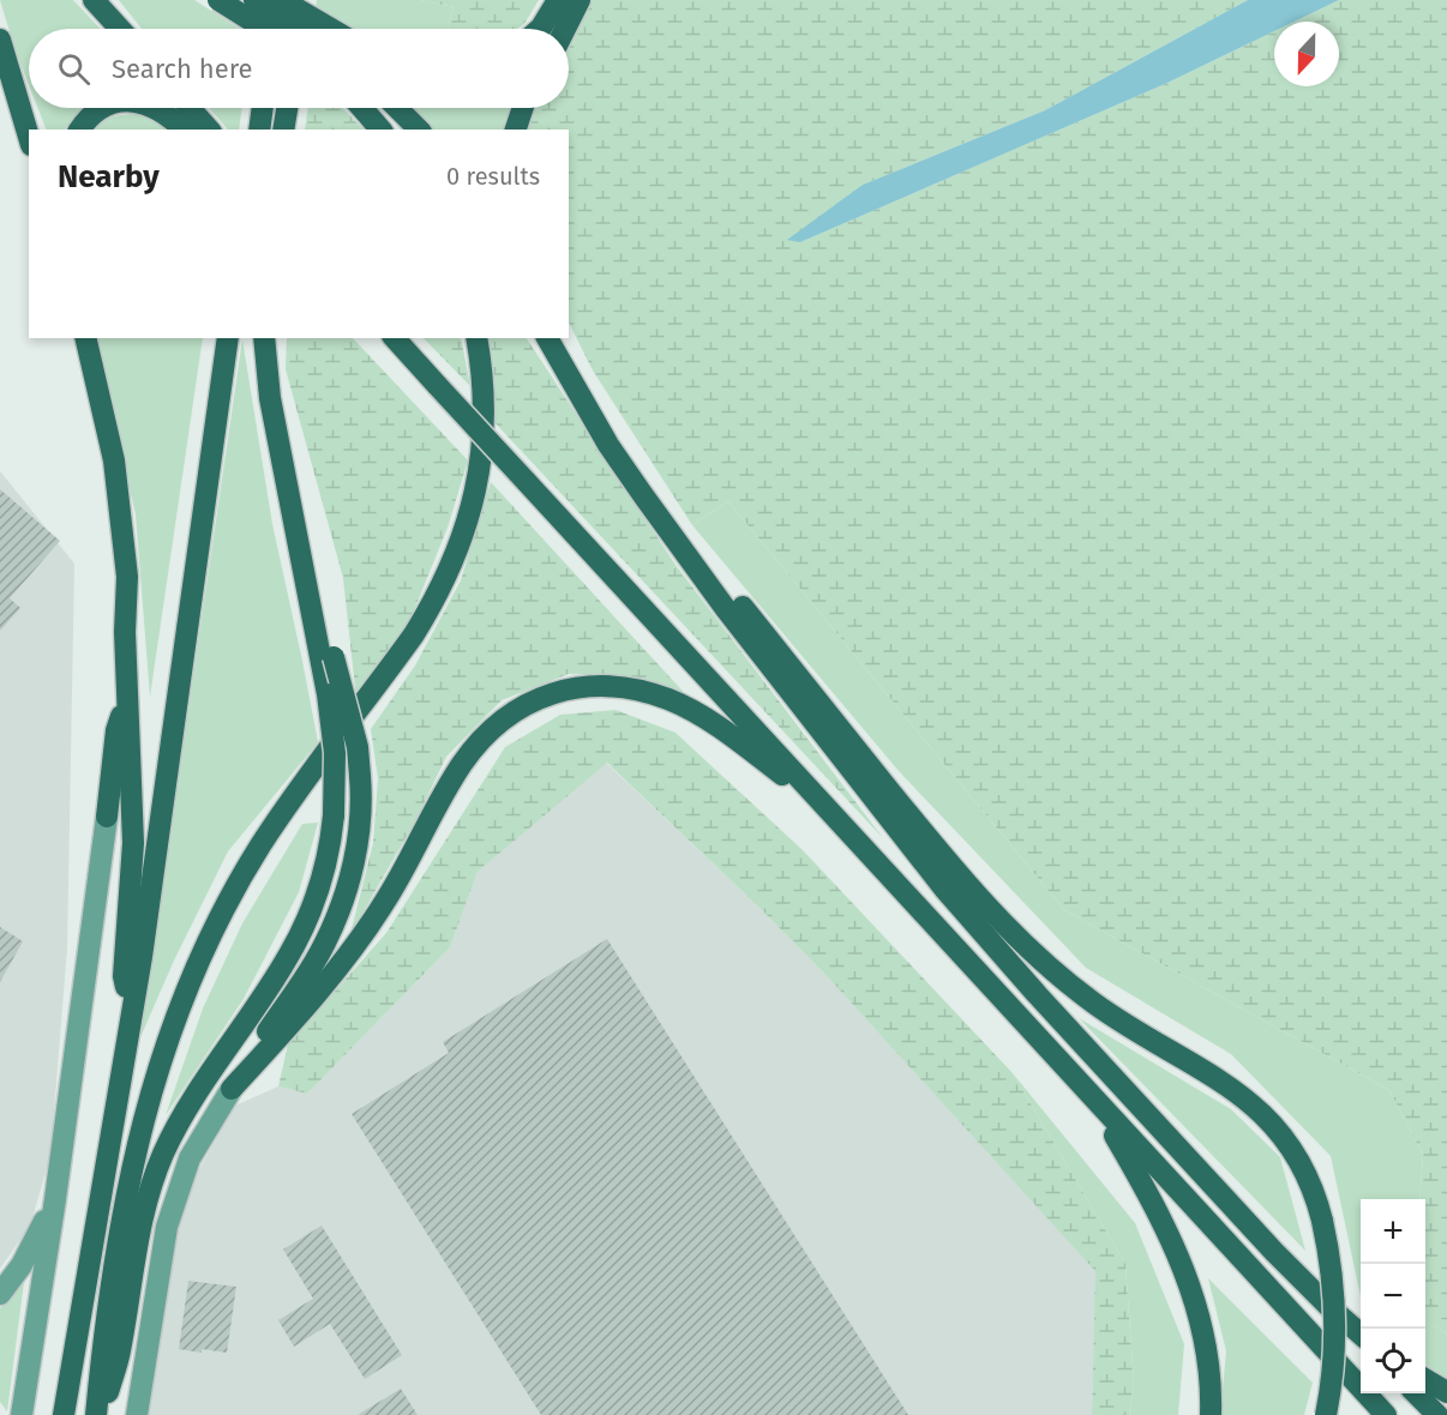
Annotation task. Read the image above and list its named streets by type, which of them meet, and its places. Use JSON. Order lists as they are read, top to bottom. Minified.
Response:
{"north":"bottom","page":{"search":"Search here","heading":["Nearby","0 results"],"map_buttons":["+","−"]}}
